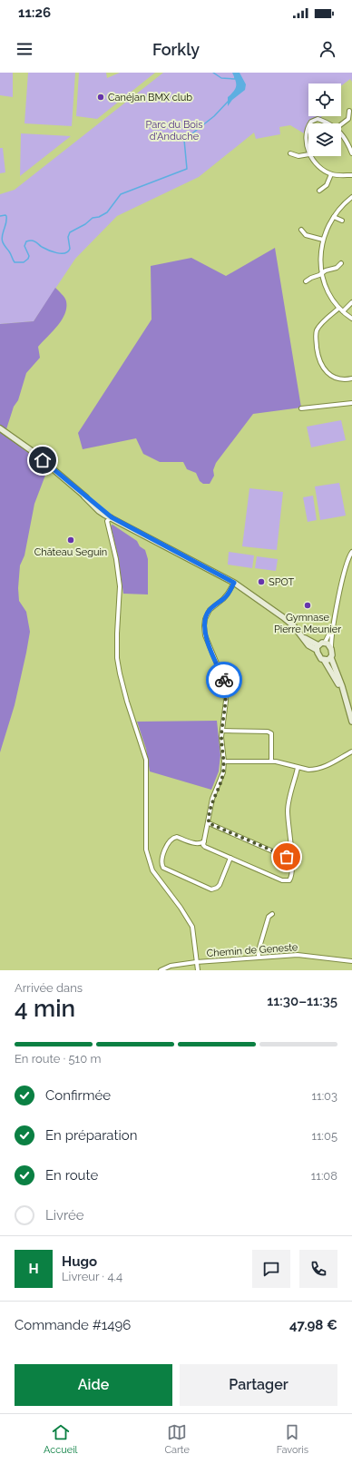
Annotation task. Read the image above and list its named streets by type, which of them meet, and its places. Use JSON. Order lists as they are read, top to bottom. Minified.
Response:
{"streets":{"street":["Chemin de Geneste"]},"parks":["Parc du Bois d'Anduche"],"places":["Canéjan BMX club","Château Seguin","SPOT","Gymnase Pierre Meunier"],"page":{"status":"11:26","header":"Forkly","heading":["4 min","Arrivée dans","11:30–11:35"],"panel":["Hugo","Livreur · 4.4","Commande #1496","47.98 €"],"bar":"En route · 510 m","list":[["Confirmée","11:03"],["En préparation","11:05"],["En route","11:08"],"Livrée"],"round":"H","buttons":["Aide","Partager"],"tabs":["Accueil","Carte","Favoris"]}}
